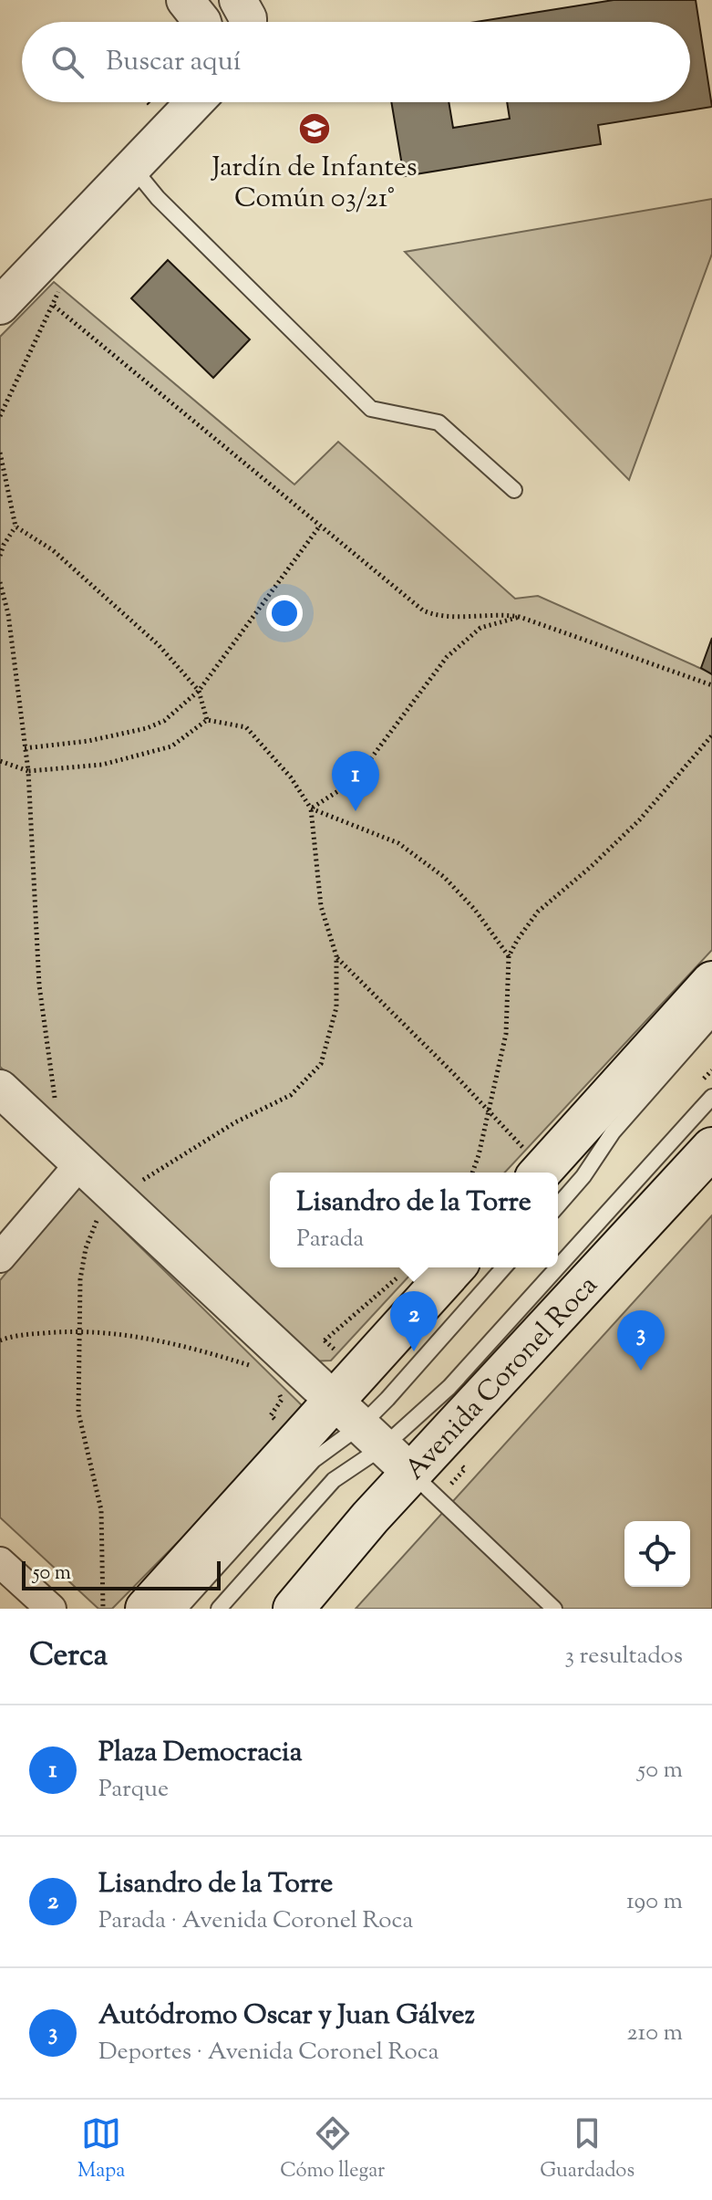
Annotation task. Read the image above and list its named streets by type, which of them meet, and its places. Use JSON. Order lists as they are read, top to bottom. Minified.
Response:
{"streets":{"main road":["Avenida Coronel Roca"]},"places":{"school or university":["Jardín de Infantes Común 03/21°"]},"scale_bar":"50 m","page":{"search":"Buscar aquí","pins":["1","2","3"],"popup":["Lisandro de la Torre","Parada"],"scale":"50 m","heading":["Cerca","3 resultados"],"list":[{"mark":"1","name":"Plaza Democracia","note":"Parque","value":"50 m"},{"mark":"2","name":"Lisandro de la Torre","note":"Parada · Avenida Coronel Roca","value":"190 m"},{"mark":"3","name":"Autódromo Oscar y Juan Gálvez","note":"Deportes · Avenida Coronel Roca","value":"210 m"}],"nav":["Mapa","Cómo llegar","Guardados"]}}
